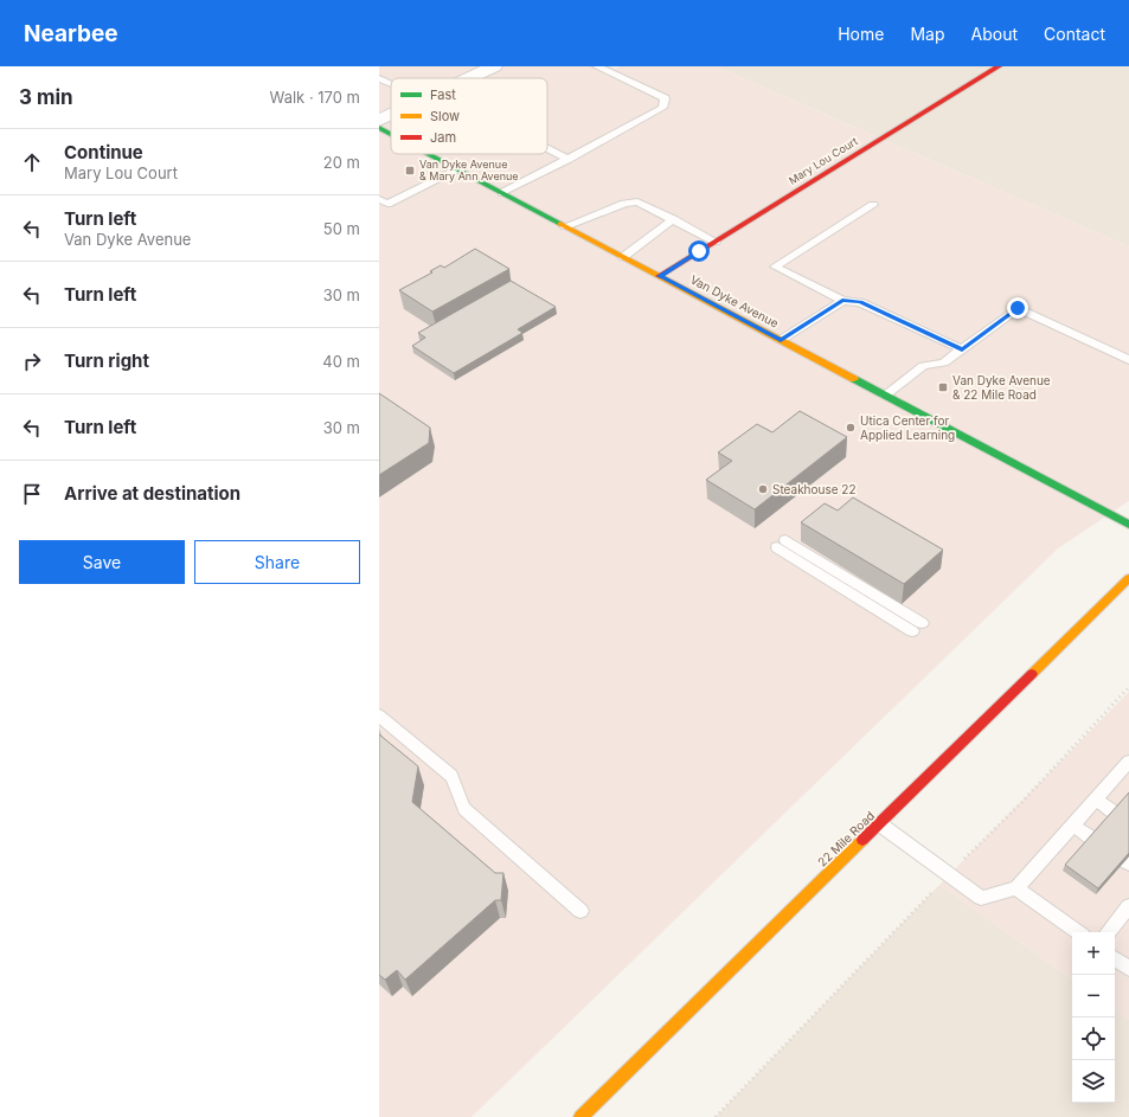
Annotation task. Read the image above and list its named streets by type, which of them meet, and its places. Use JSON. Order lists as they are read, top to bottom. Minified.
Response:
{"streets":{"street":["Mary Lou Court","Van Dyke Avenue","22 Mile Road"]},"crossings":[["Mary Lou Court","Van Dyke Avenue"]],"places":{"transit":["Van Dyke Avenue & Mary Ann Avenue","Van Dyke Avenue & 22 Mile Road"],"other":["Utica Center for Applied Learning","Steakhouse 22"]},"legend":["Fast","Slow","Jam"],"page":{"header":"Nearbee","nav":["Home","Map","About","Contact"],"heading":["3 min","Walk · 170 m"],"list":[["Continue","Mary Lou Court","20 m"],["Turn left","Van Dyke Avenue","50 m"],["Turn left","30 m"],["Turn right","40 m"],["Turn left","30 m"],"Arrive at destination"],"buttons":["Save","Share"],"map_buttons":["+","−"]}}
